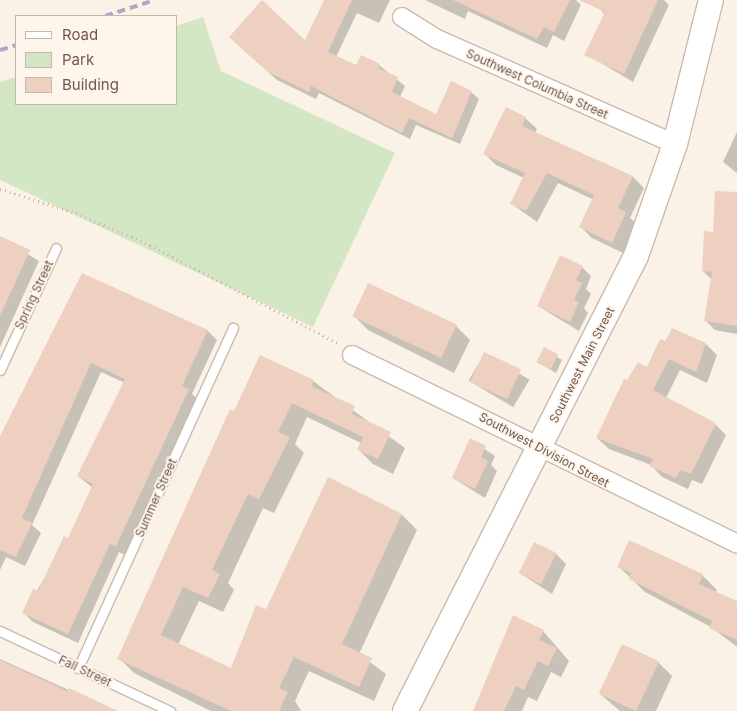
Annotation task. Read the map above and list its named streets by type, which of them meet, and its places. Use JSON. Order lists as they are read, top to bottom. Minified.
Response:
{"streets":{"street":["Southwest Columbia Street","Southwest Main Street","Southwest Division Street"],"lane":["Spring Street","Summer Street","Fall Street"]},"crossings":[["Southwest Columbia Street","Southwest Main Street"],["Southwest Main Street","Southwest Division Street"],["Summer Street","Fall Street"]],"legend":["Road","Park","Building"]}
